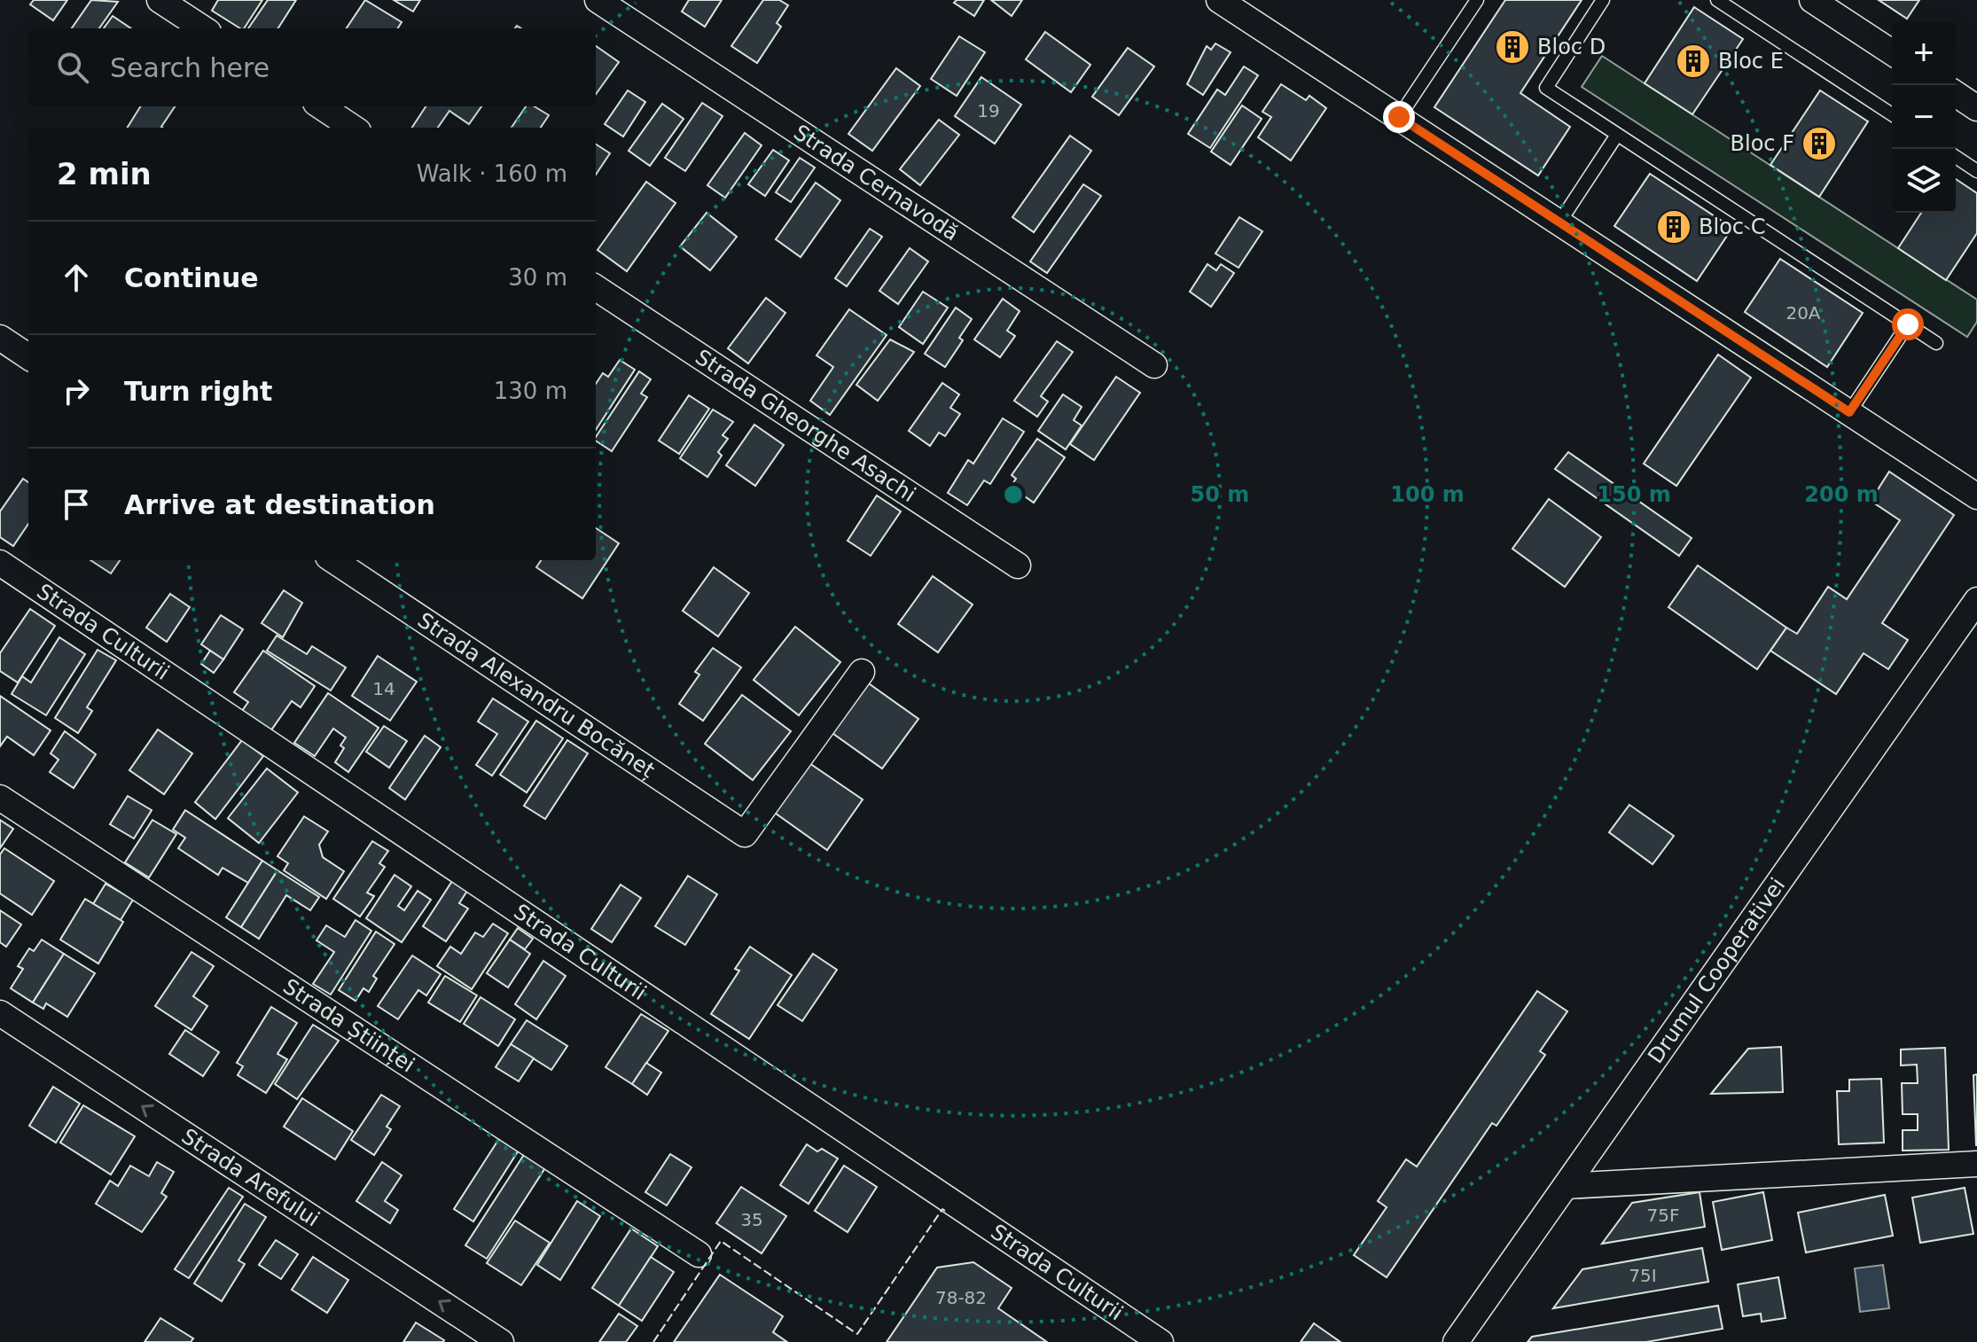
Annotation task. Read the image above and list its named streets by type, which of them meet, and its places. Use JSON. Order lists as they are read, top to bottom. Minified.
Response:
{"streets":{"street":["Strada Cernavodă","Strada Gheorghe Asachi","Strada Culturii","Strada Alexandru Bocăneț","Drumul Cooperativei","Strada Științei","Strada Arefului"]},"one_way":["Strada Arefului"],"places":{"building":["Bloc D","Bloc E","Bloc F","Bloc C"]},"house_numbers":["19","20A","14","75F","35","75I","78-82"],"page":{"map_buttons":["+","−"],"search":"Search here","heading":["2 min","Walk · 160 m"],"list":[["Continue","30 m"],["Turn right","130 m"],"Arrive at destination"]},"rings":["50 m","100 m","150 m","200 m"]}
